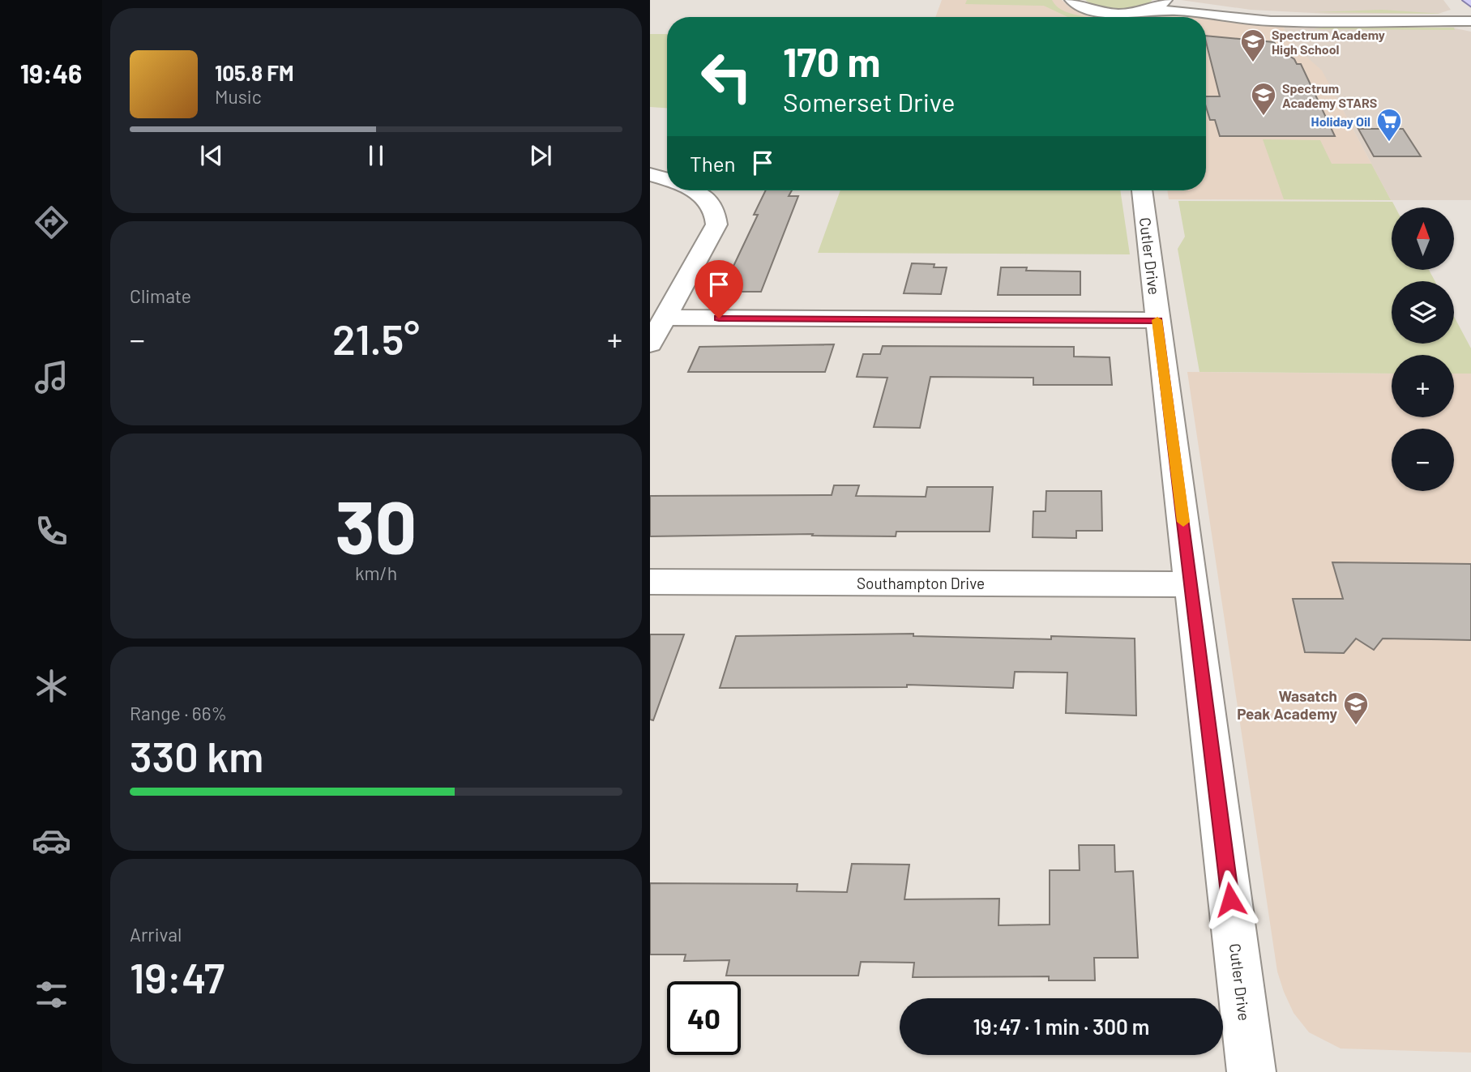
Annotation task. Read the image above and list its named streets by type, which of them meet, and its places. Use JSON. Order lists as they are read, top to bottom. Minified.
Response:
{"streets":{"street":["Cutler Drive","Southampton Drive"]},"crossings":[["Cutler Drive","Southampton Drive"]],"places":{"school or university":["Spectrum Academy High School","Spectrum Academy STARS","Wasatch Peak Academy"],"supermarket":["Holiday Oil"]},"north":"top","page":{"tabs":"19:46","turn":["170 m","Somerset Drive"],"song":["105.8 FM","Music"],"then":"Then","map_buttons":["+","−"],"tile":["Climate",["30","km/h"],["Range · 66%","330 km"],["Arrival","19:47"]],"heat":["−","21.5°","+"],"limit":"40","trip":"19:47 · 1 min · 300 m"}}
